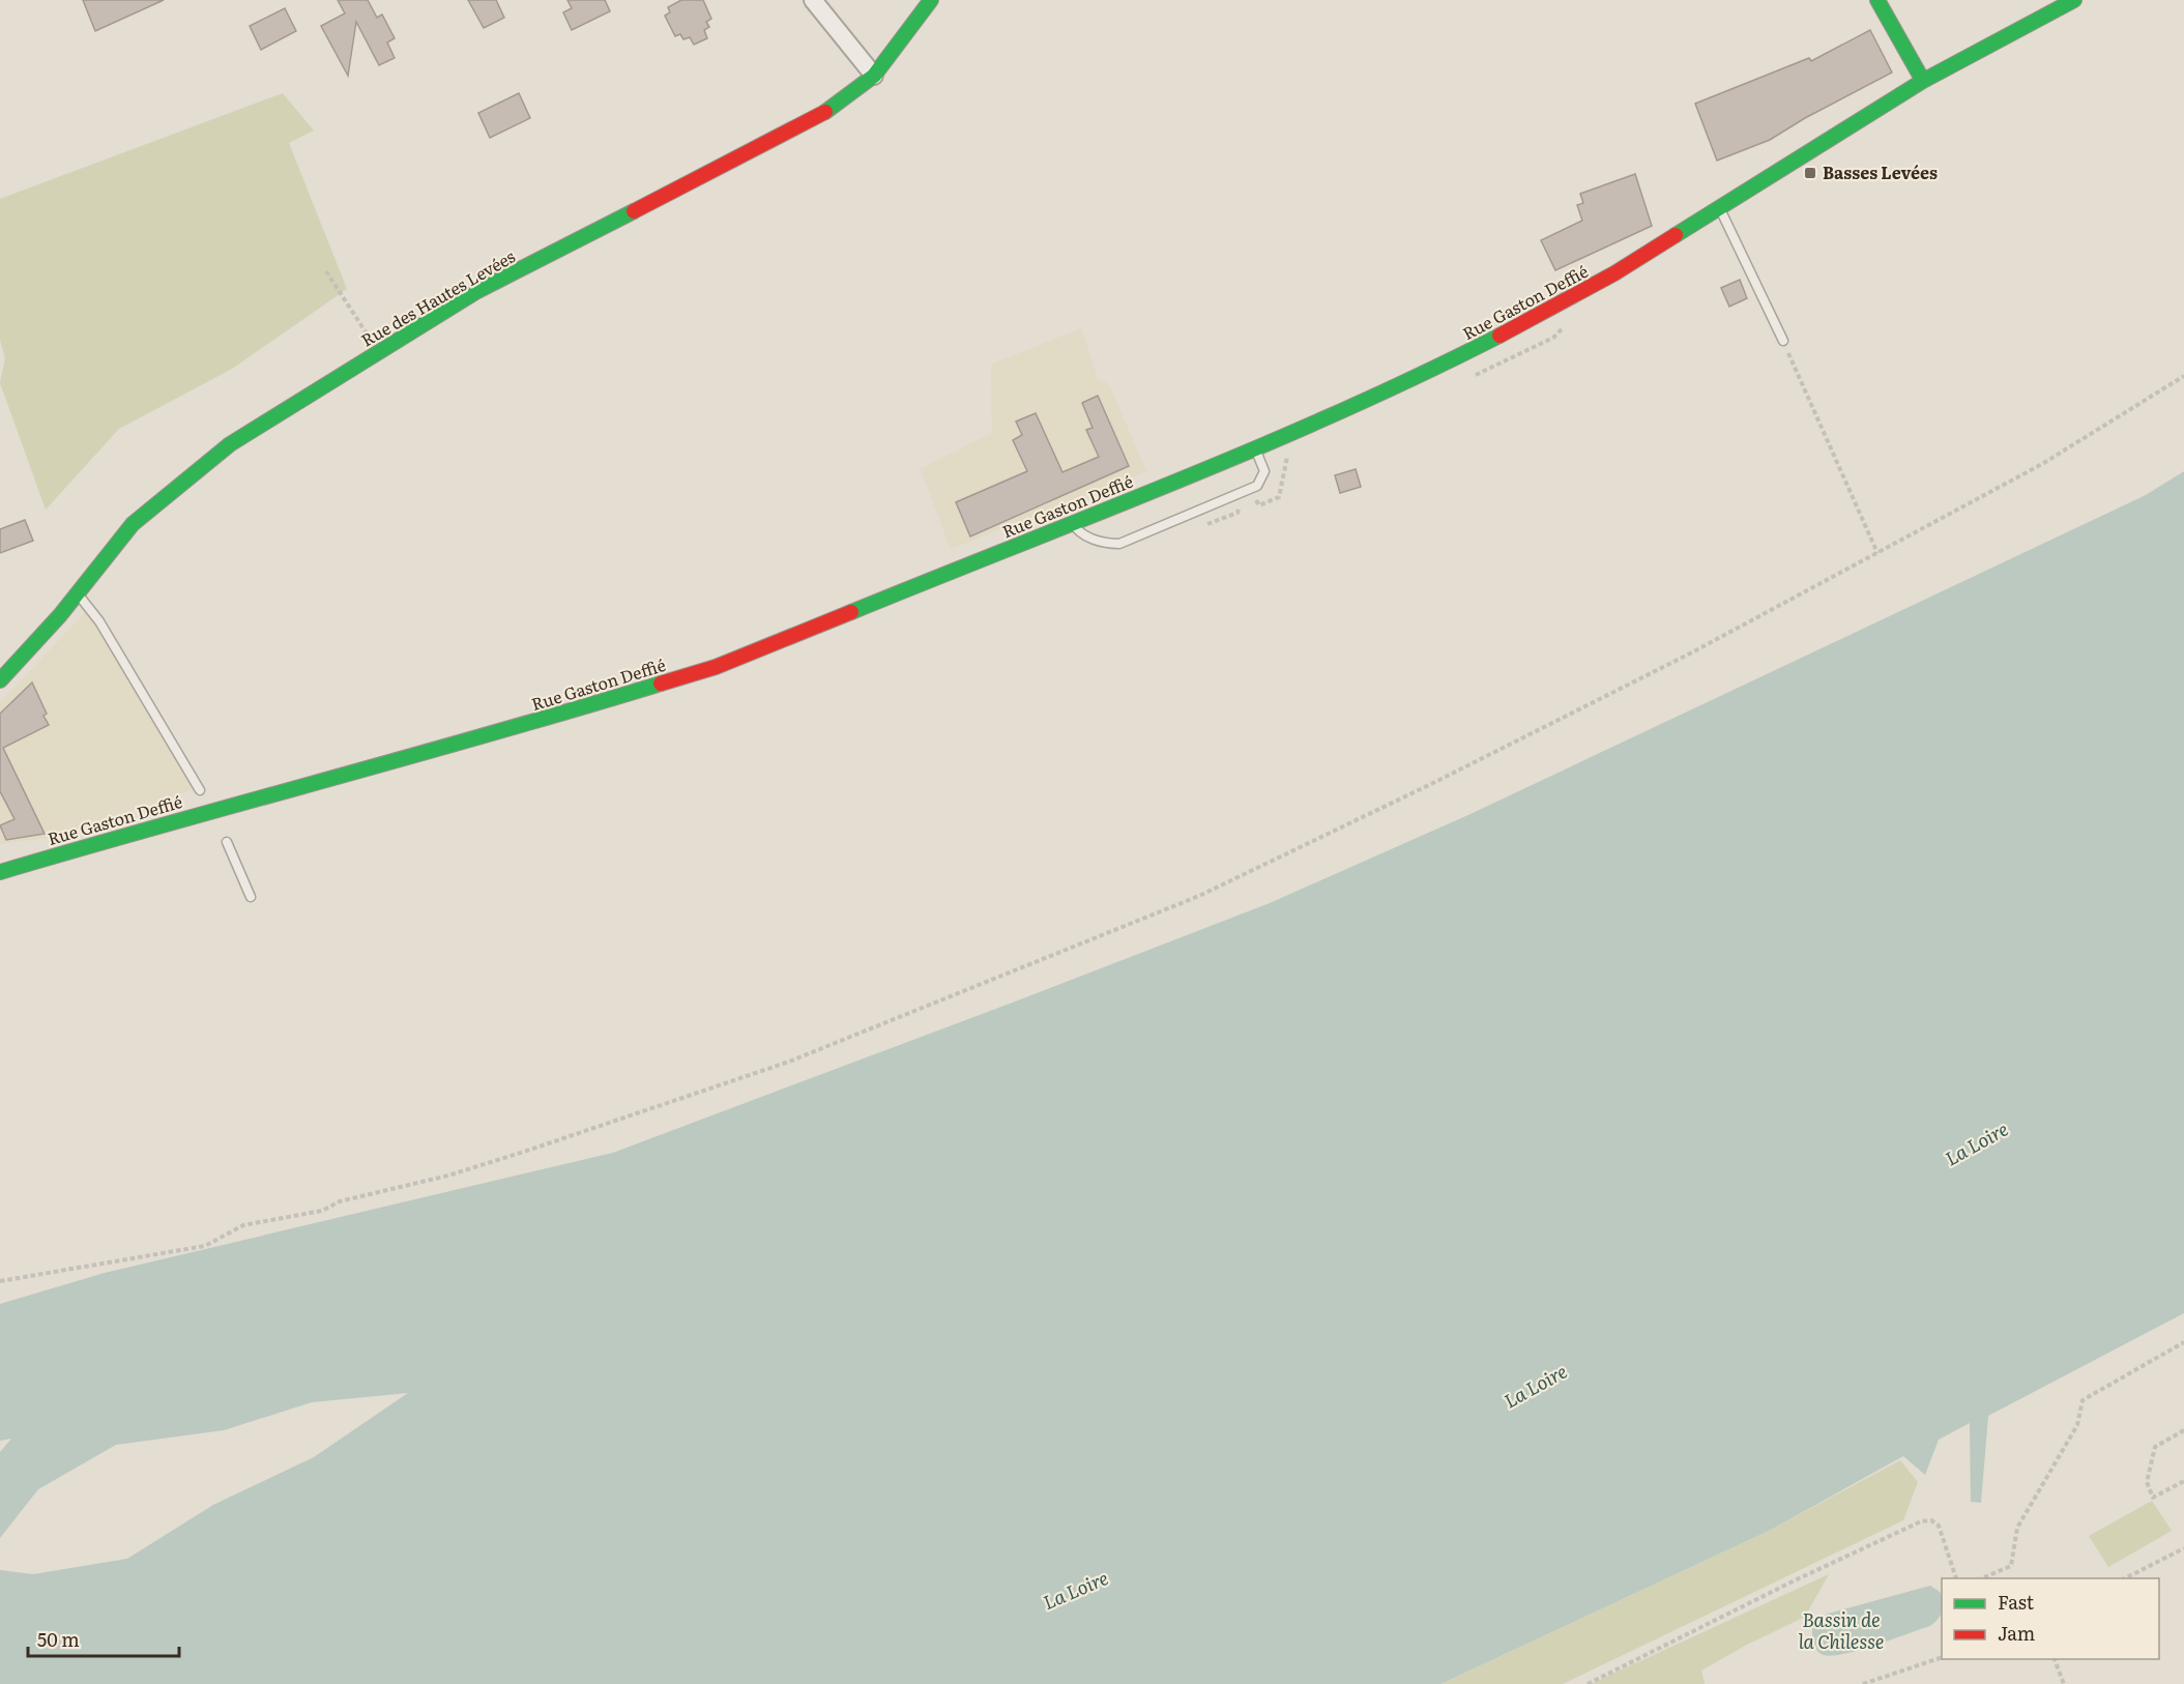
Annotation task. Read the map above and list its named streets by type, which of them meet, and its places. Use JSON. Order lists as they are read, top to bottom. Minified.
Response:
{"streets":{"main road":["Rue des Hautes Levées","Rue Gaston Deffié"]},"water":["La Loire","Bassin de la Chilesse"],"places":{"transit":["Basses Levées"]},"legend":["Fast","Jam"],"scale_bar":"50 m"}
